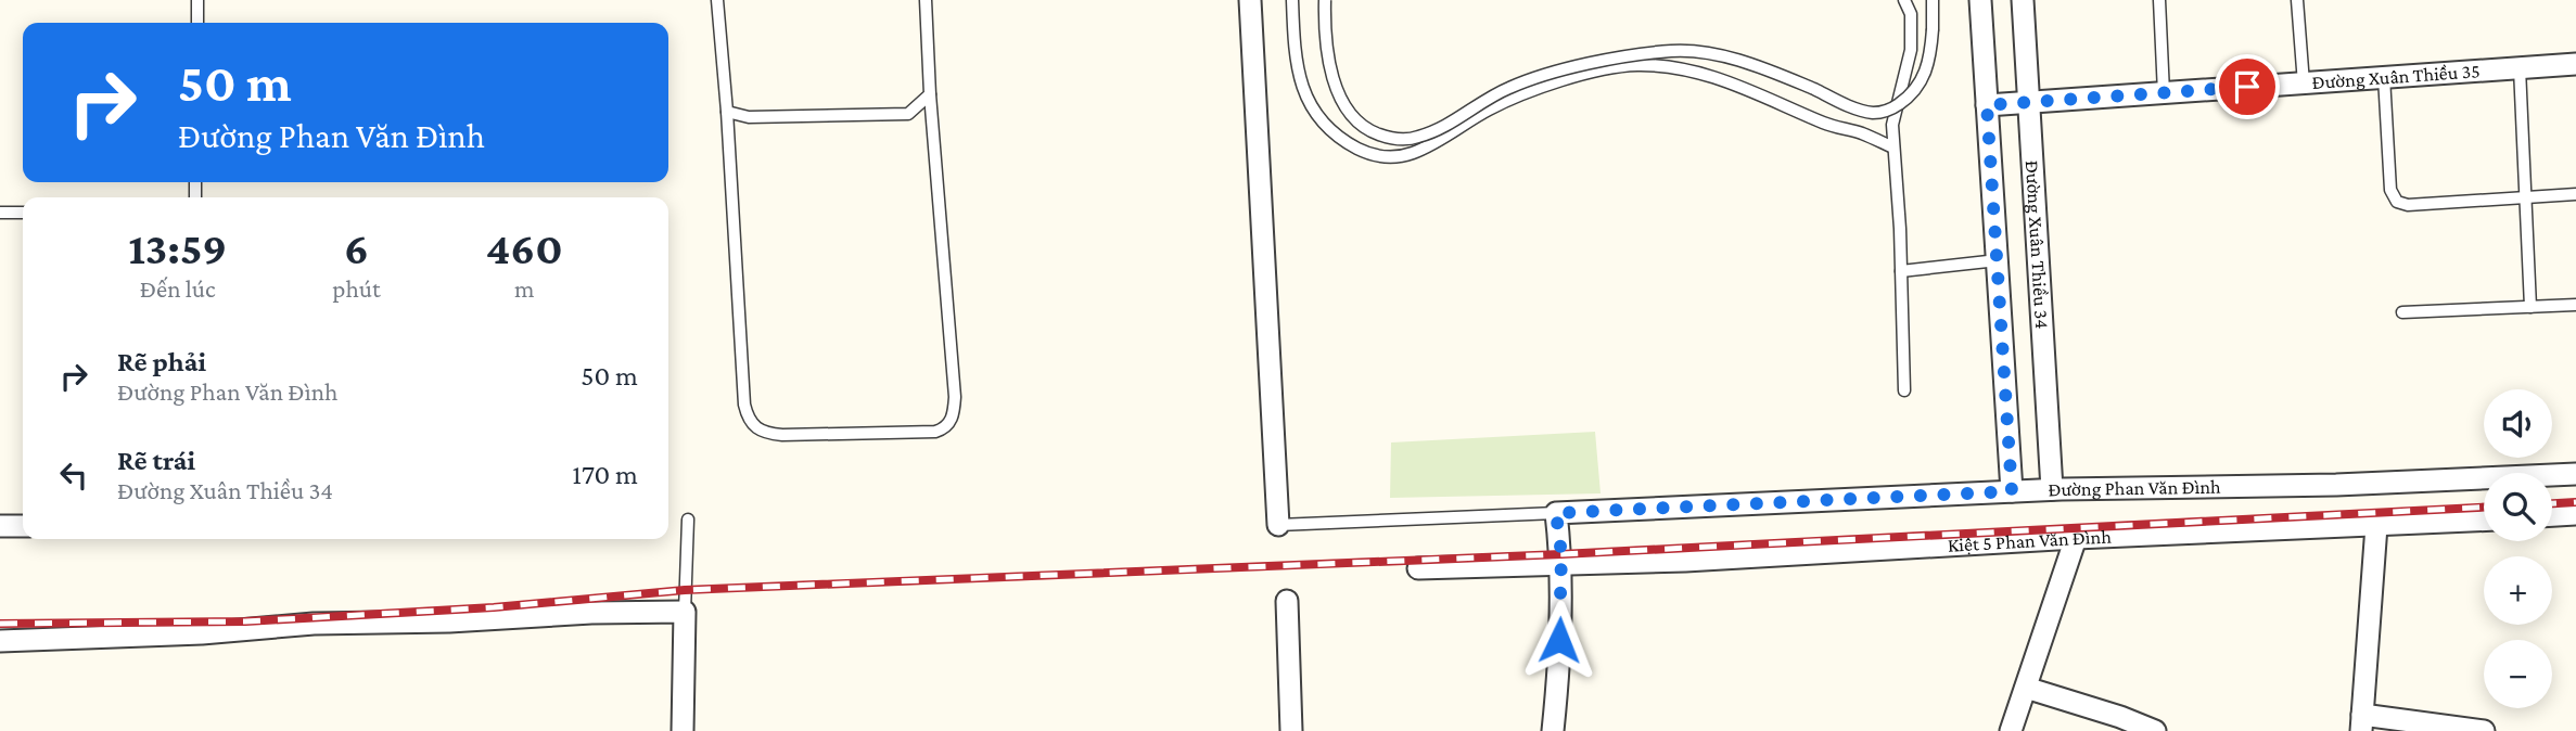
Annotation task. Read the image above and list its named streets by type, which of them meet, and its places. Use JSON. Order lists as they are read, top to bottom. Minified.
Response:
{"streets":{"street":["Đường Xuân Thiều 35","Đường Xuân Thiều 34","Đường Phan Văn Đình","Kiệt 5 Phan Văn Đình"]},"crossings":[["Đường Xuân Thiều 35","Đường Xuân Thiều 34"],["Đường Xuân Thiều 34","Đường Phan Văn Đình"]],"page":{"turn":["50 m","Đường Phan Văn Đình"],"eta":["13:59","Đến lúc","6","phút","460","m"],"list":[{"name":"Rẽ phải","note":"Đường Phan Văn Đình","value":"50 m"},{"name":"Rẽ trái","note":"Đường Xuân Thiều 34","value":"170 m"}],"map_buttons":["+","−"]}}
